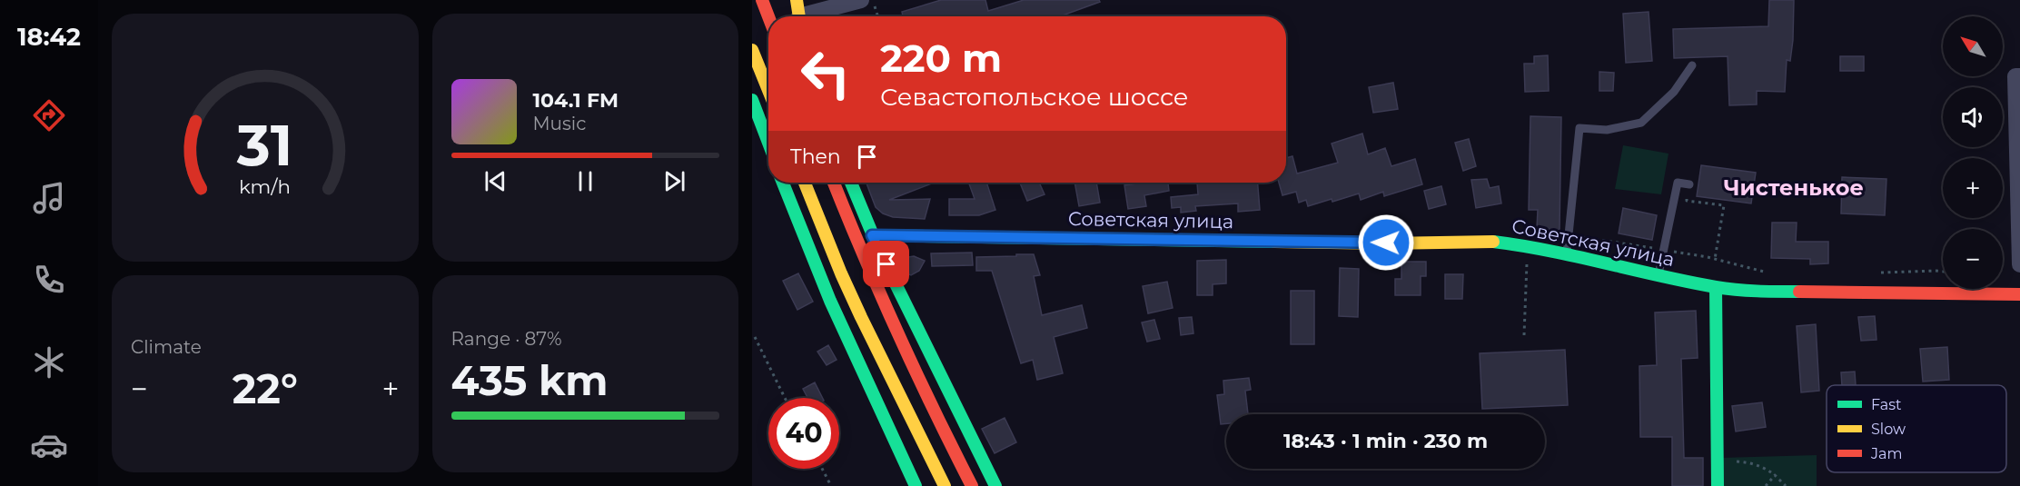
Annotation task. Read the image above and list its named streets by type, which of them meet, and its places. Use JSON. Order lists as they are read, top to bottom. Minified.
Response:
{"streets":{"main road":["Советская улица"]},"districts":["Чистенькое"],"legend":["Fast","Slow","Jam"],"north":"top left","page":{"tabs":"18:42","map_buttons":["+","−"],"turn":["220 m","Севастопольское шоссе"],"song":["104.1 FM","Music"],"then":"Then","tile":["Climate",["Range · 87%","435 km"]],"heat":["−","22°","+"],"limit":"40","trip":"18:43 · 1 min · 230 m","gauge":["31","km/h"]}}
